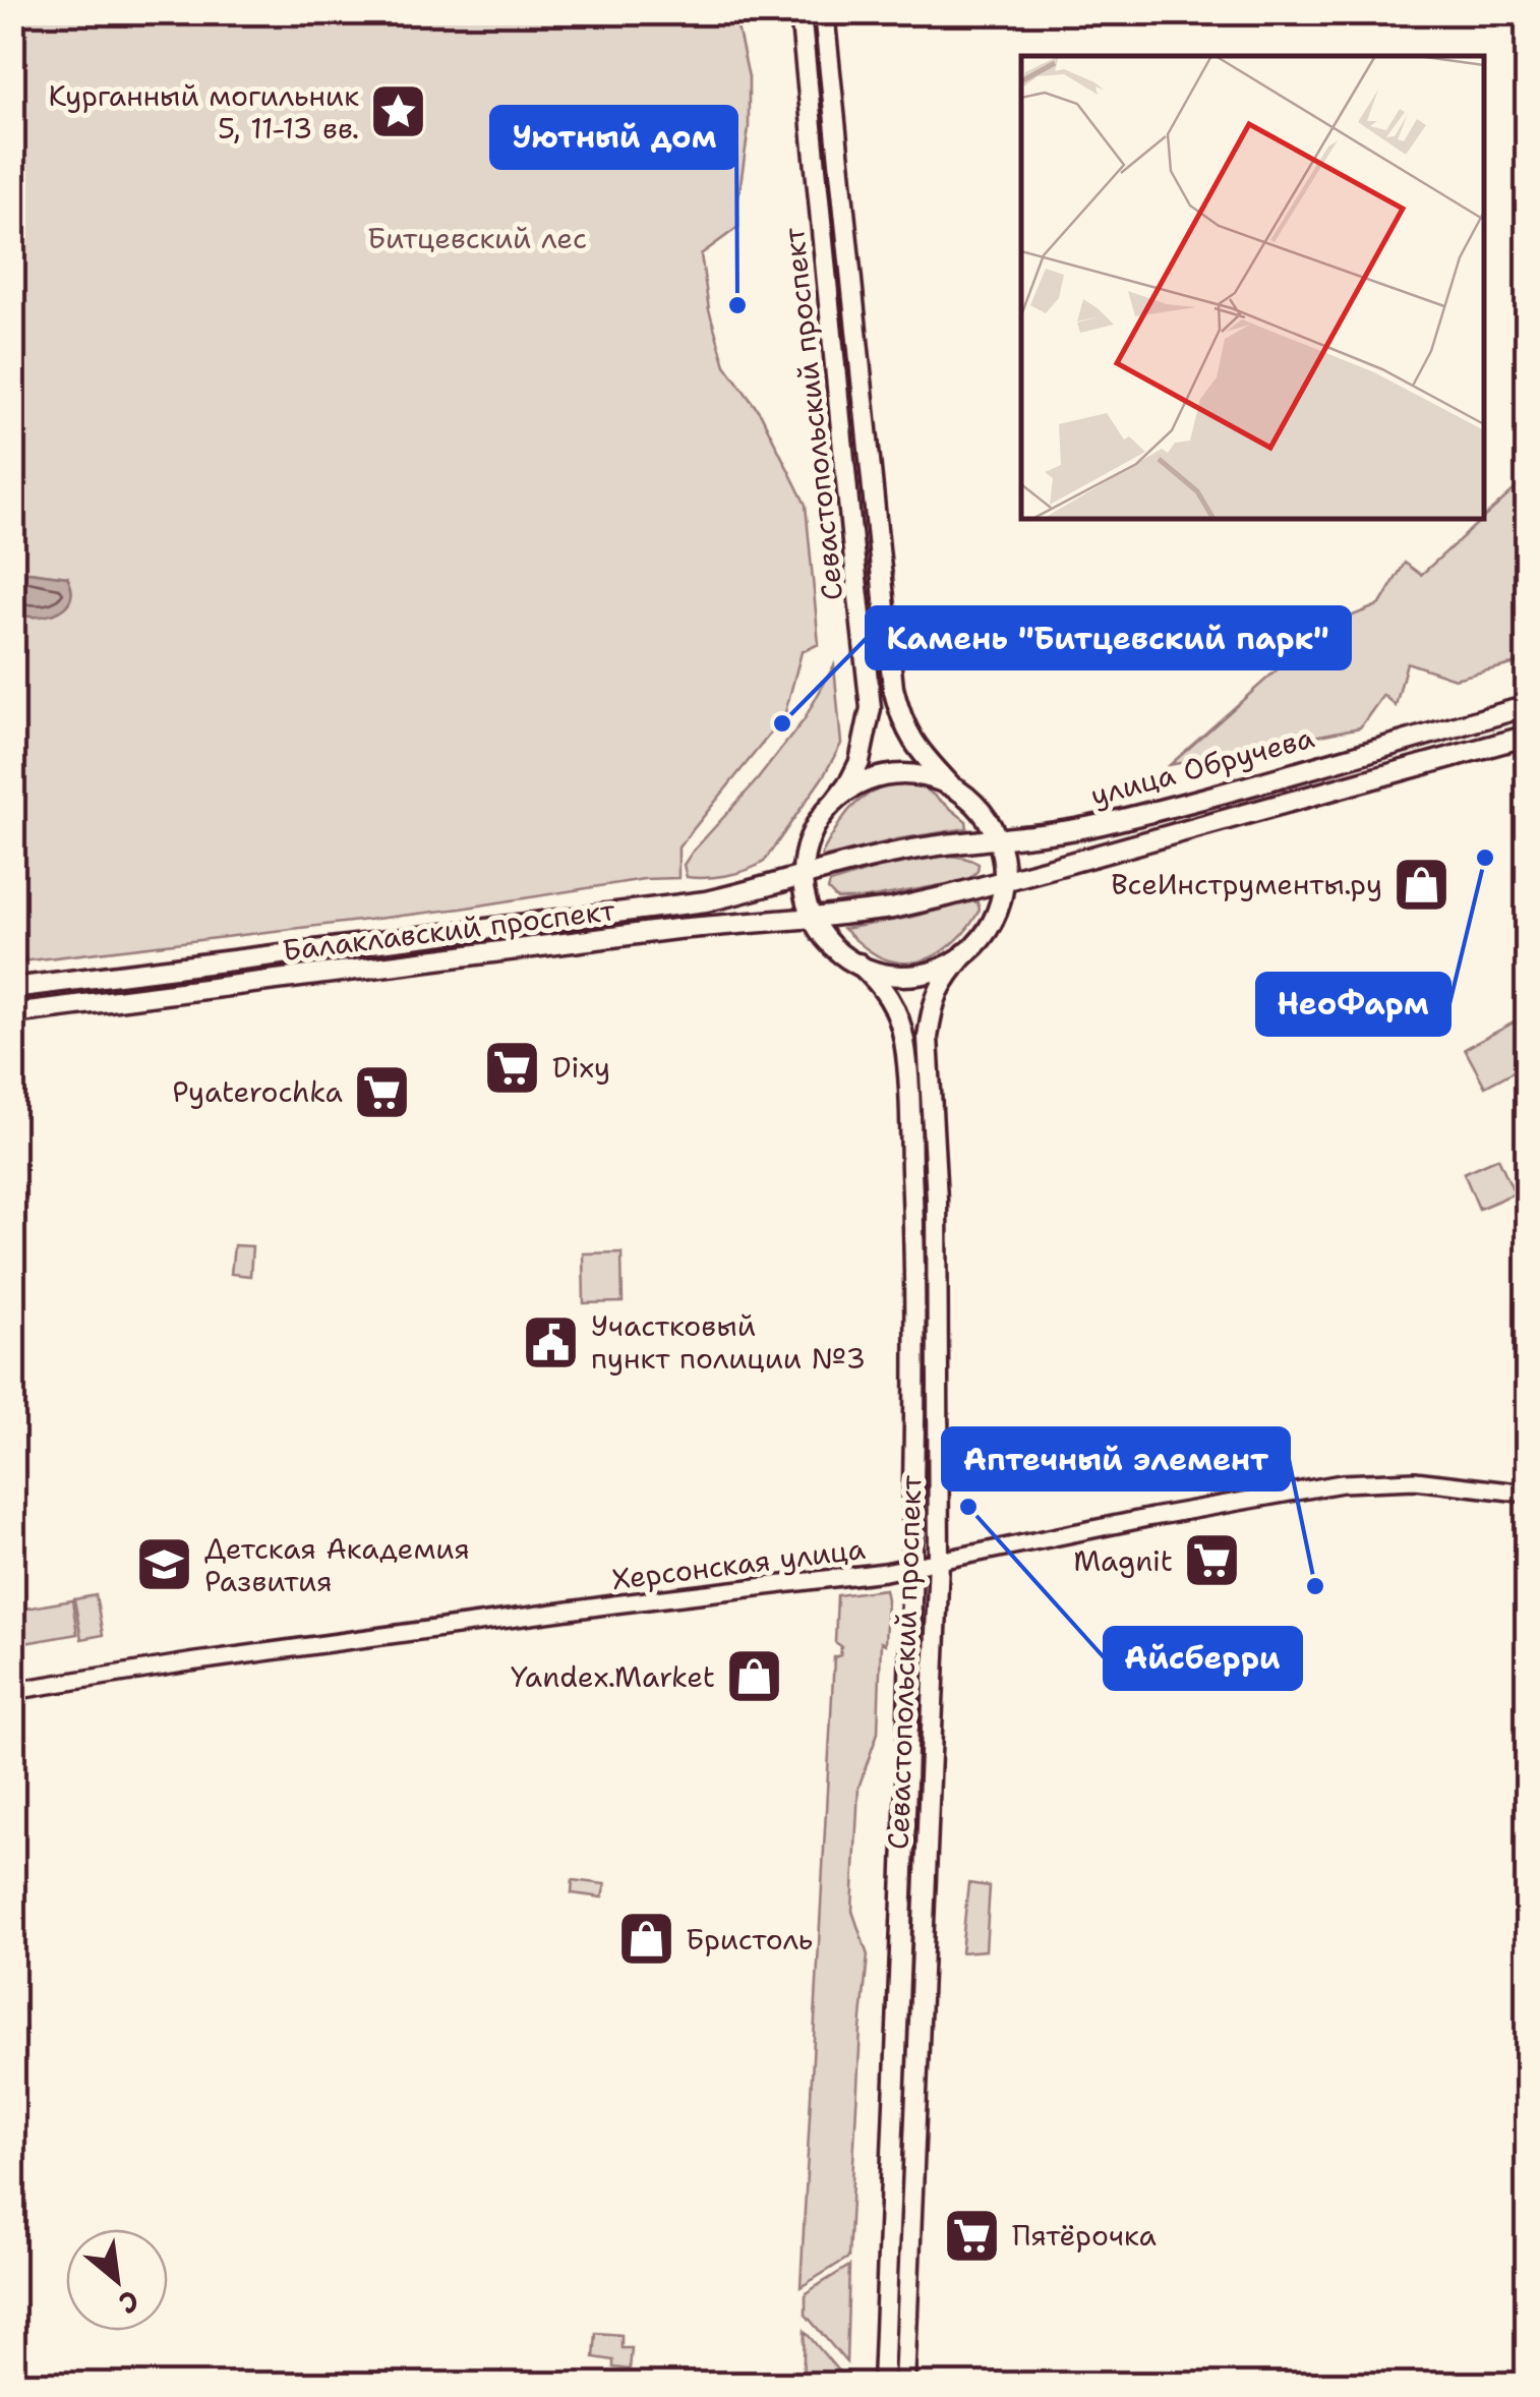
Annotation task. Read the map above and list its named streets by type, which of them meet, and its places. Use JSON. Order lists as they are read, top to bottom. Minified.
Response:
{"streets":{"main road":["Севастопольский проспект","улица Обручева","Балаклавский проспект"],"street":["Херсонская улица"]},"crossings":[["Севастопольский проспект","улица Обручева"],["Севастопольский проспект","Балаклавский проспект"],["Севастопольский проспект","Херсонская улица"],["улица Обручева","Балаклавский проспект"]],"parks":["Битцевский лес"],"places":{"place":["Курганный могильник 5, 11-13 вв."],"other":["Уютный дом","Камень \"Битцевский парк\"","НеоФарм","Айсберри","Аптечный элемент"],"shop":["ВсеИнструменты.ру","Yandex.Market","Бристоль"],"supermarket":["Dixy","Pyaterochka","Magnit","Пятёрочка"],"public building":["Участковый пункт полиции №3"],"school or university":["Детская Академия Развития"]},"north":"bottom right"}
